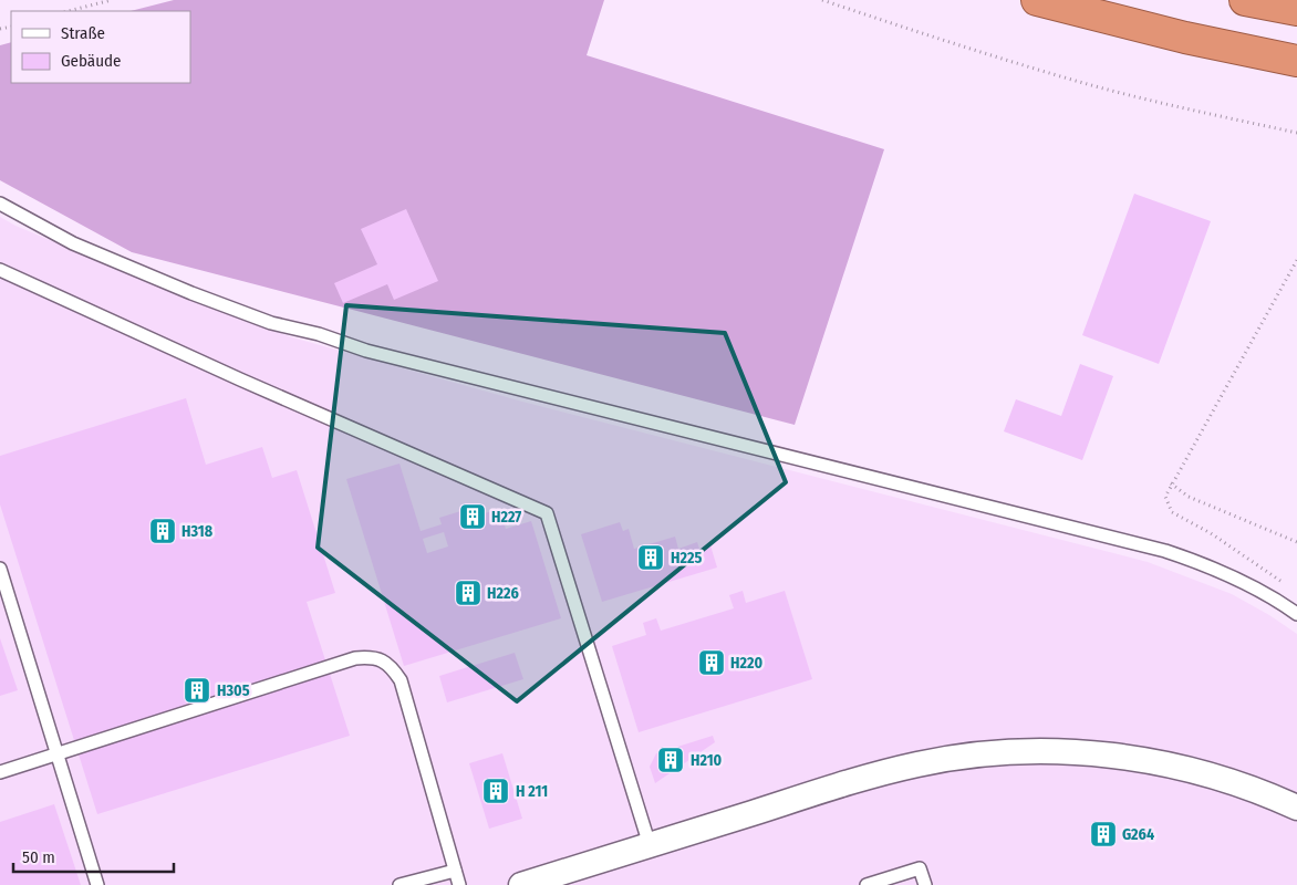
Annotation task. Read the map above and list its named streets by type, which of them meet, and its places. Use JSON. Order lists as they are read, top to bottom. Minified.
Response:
{"places":{"building":["H227","H318","H225","H226","H220","H305","H210","H 211","G264"]},"legend":["Straße","Gebäude"],"scale_bar":"50 m"}
